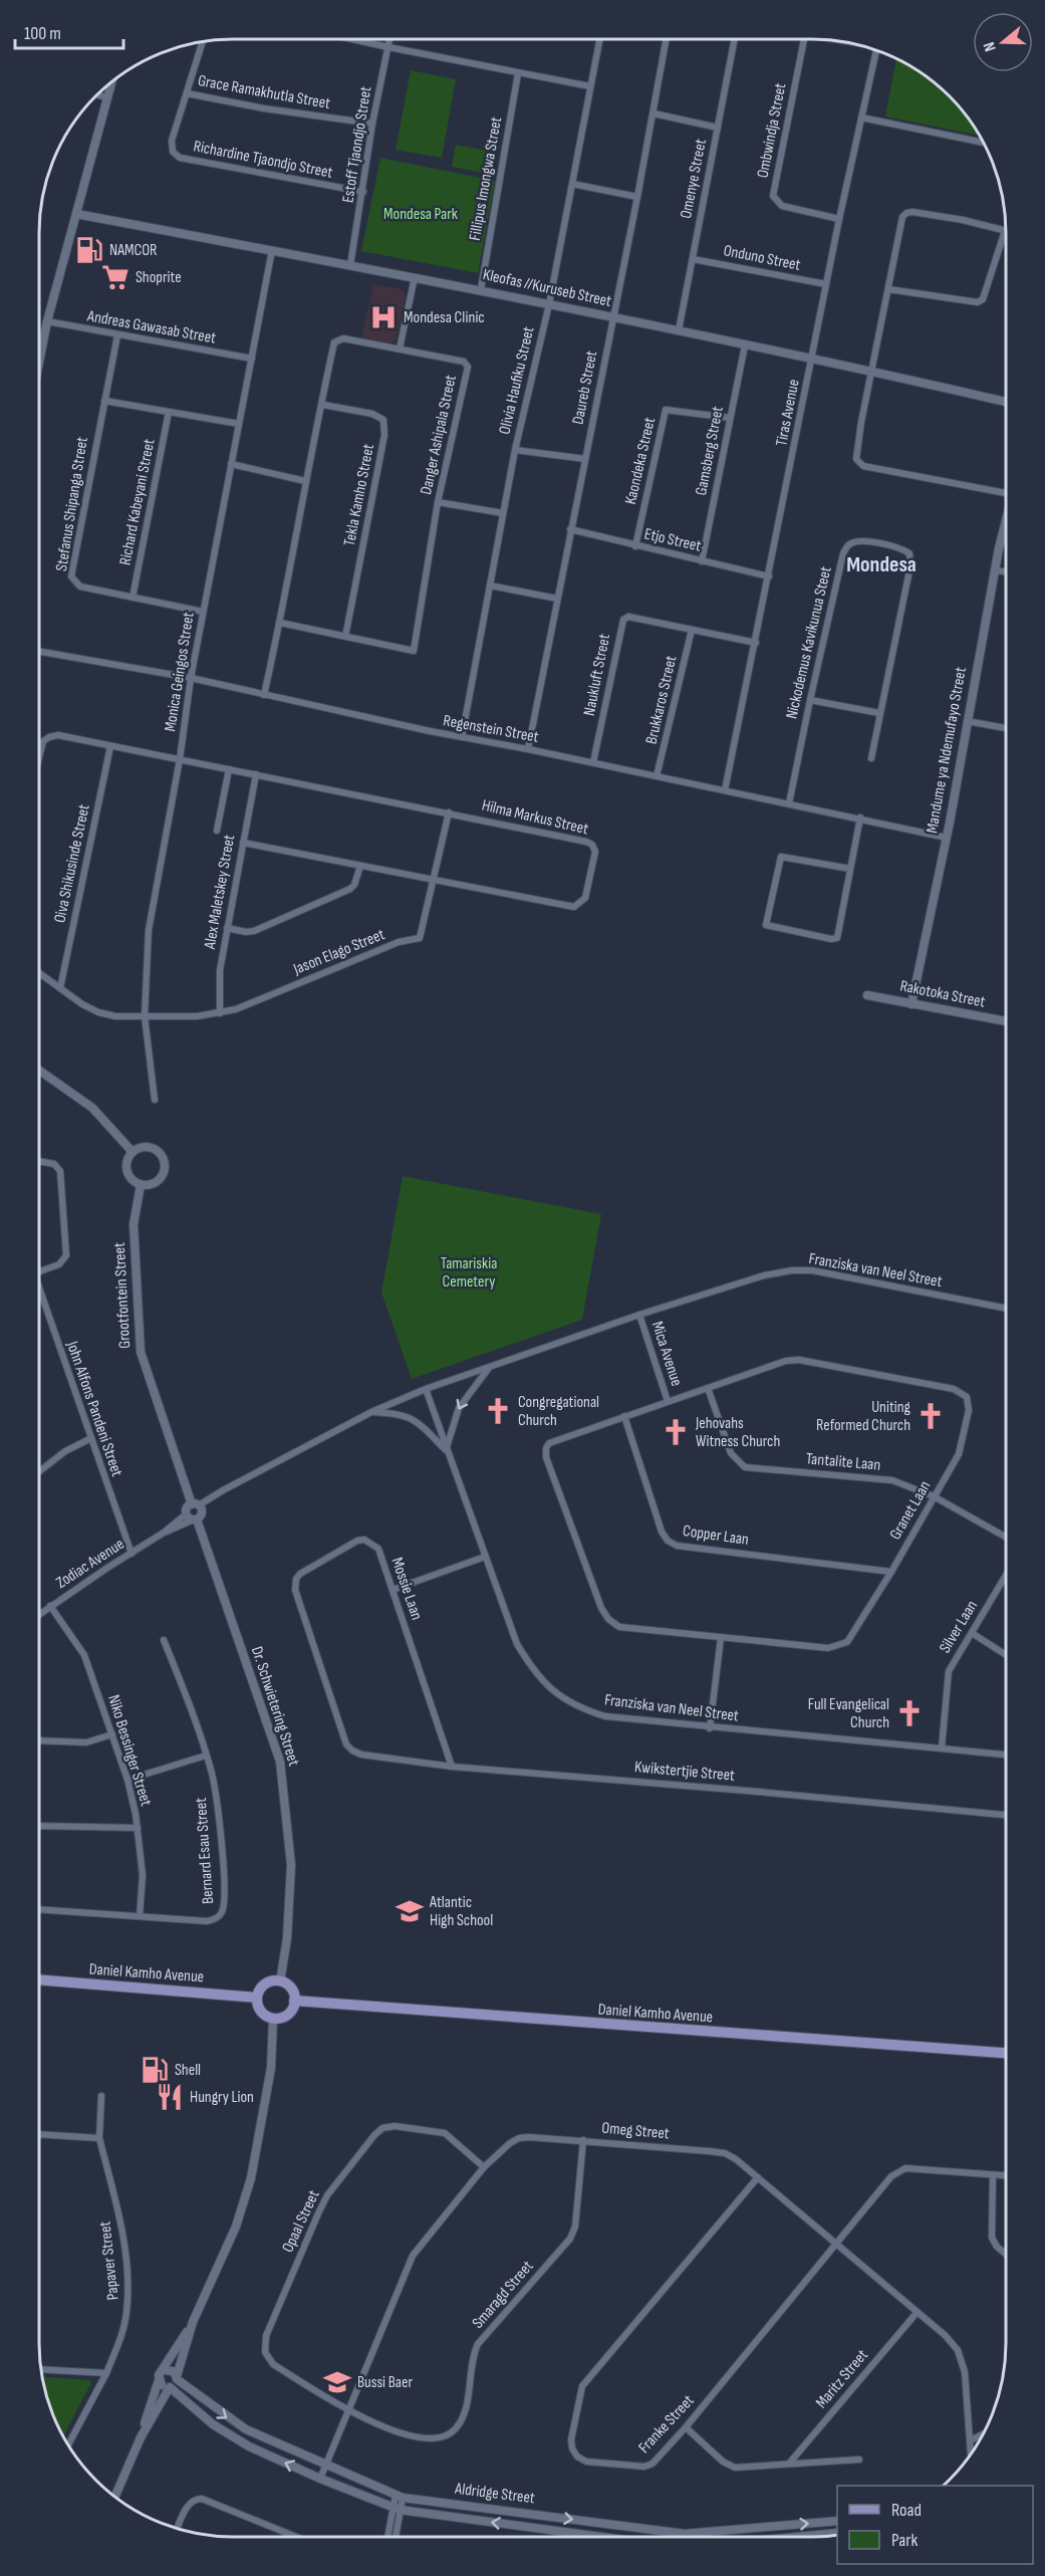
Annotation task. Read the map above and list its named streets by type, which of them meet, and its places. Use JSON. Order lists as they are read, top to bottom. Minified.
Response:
{"streets":{"main road":["Daniel Kamho Avenue"],"street":["Grace Ramakhutla Street","Ombwindja Street","Estoff Tjaondjo Street","Richardine Tjaondjo Street","Fillipus Imongwa Street","Omenye Street","Onduno Street","Kleofas //Kuruseb Street","Andreas Gawasab Street","Olivia Haufiku Street","Daureb Street","Tiras Avenue","Danger Ashipala Street","Gamsberg Street","Kaondeka Street","Tekla Kamho Street","Richard Kabeyani Street","Stefanus Shipanga Street","Etjo Street","Nickodemus Kavikunua Steet","Monica Geingos Street","Naukluft Street","Brukkaros Street","Regenstein Street","Mandume ya Ndemufayo Street","Hilma Markus Street","Oiva Shikusinde Street","Alex Maletskey Street","Jason Elago Street","Rakotoka Street","Franziska van Neel Street","Grootfontein Street","Mica Avenue","John Alfons Pandeni Street","Tantalite Laan","Granet Laan","Copper Laan","Zodiac Avenue","Mossie Laan","Silver Laan","Dr. Schwietering Street","Niko Bessinger Street","Kwikstertjie Street","Bernard Esau Street","Omeg Street","Opaal Street","Papaver Street","Smaragd Street","Maritz Street","Franke Street","Aldridge Street"]},"crossings":[["Grace Ramakhutla Street","Estoff Tjaondjo Street"],["Grace Ramakhutla Street","Richardine Tjaondjo Street"],["Ombwindja Street","Tiras Avenue"],["Estoff Tjaondjo Street","Richardine Tjaondjo Street"],["Estoff Tjaondjo Street","Kleofas //Kuruseb Street"],["Fillipus Imongwa Street","Kleofas //Kuruseb Street"],["Omenye Street","Onduno Street"],["Omenye Street","Kleofas //Kuruseb Street"],["Onduno Street","Tiras Avenue"],["Kleofas //Kuruseb Street","Olivia Haufiku Street"],["Kleofas //Kuruseb Street","Daureb Street"],["Kleofas //Kuruseb Street","Tiras Avenue"],["Kleofas //Kuruseb Street","Gamsberg Street"],["Kleofas //Kuruseb Street","Monica Geingos Street"],["Andreas Gawasab Street","Stefanus Shipanga Street"],["Andreas Gawasab Street","Monica Geingos Street"],["Olivia Haufiku Street","Regenstein Street"],["Daureb Street","Etjo Street"],["Daureb Street","Regenstein Street"],["Tiras Avenue","Etjo Street"],["Tiras Avenue","Naukluft Street"],["Tiras Avenue","Regenstein Street"],["Danger Ashipala Street","Tekla Kamho Street"],["Danger Ashipala Street","Regenstein Street"],["Gamsberg Street","Kaondeka Street"],["Gamsberg Street","Etjo Street"],["Kaondeka Street","Etjo Street"],["Richard Kabeyani Street","Stefanus Shipanga Street"],["Stefanus Shipanga Street","Monica Geingos Street"],["Nickodemus Kavikunua Steet","Regenstein Street"],["Monica Geingos Street","Regenstein Street"],["Monica Geingos Street","Hilma Markus Street"],["Monica Geingos Street","Jason Elago Street"],["Naukluft Street","Brukkaros Street"],["Naukluft Street","Regenstein Street"],["Brukkaros Street","Regenstein Street"],["Regenstein Street","Mandume ya Ndemufayo Street"],["Mandume ya Ndemufayo Street","Rakotoka Street"],["Hilma Markus Street","Oiva Shikusinde Street"],["Hilma Markus Street","Alex Maletskey Street"],["Hilma Markus Street","Jason Elago Street"],["Oiva Shikusinde Street","Jason Elago Street"],["Alex Maletskey Street","Jason Elago Street"],["Franziska van Neel Street","Grootfontein Street"],["Franziska van Neel Street","Mica Avenue"],["Franziska van Neel Street","Silver Laan"],["Mica Avenue","Granet Laan"],["John Alfons Pandeni Street","Zodiac Avenue"],["Tantalite Laan","Granet Laan"],["Granet Laan","Copper Laan"],["Zodiac Avenue","Dr. Schwietering Street"],["Zodiac Avenue","Niko Bessinger Street"],["Mossie Laan","Kwikstertjie Street"],["Dr. Schwietering Street","Daniel Kamho Avenue"],["Niko Bessinger Street","Bernard Esau Street"],["Omeg Street","Opaal Street"],["Omeg Street","Smaragd Street"],["Omeg Street","Maritz Street"],["Omeg Street","Franke Street"],["Omeg Street","Aldridge Street"],["Opaal Street","Smaragd Street"]],"districts":["Mondesa"],"parks":["Mondesa Park","Tamariskia Cemetery"],"places":{"fuel station":["NAMCOR","Shell"],"supermarket":["Shoprite"],"hospital":["Mondesa Clinic"],"church":["Congregational Church","Uniting Reformed Church","Jehovahs Witness Church","Full Evangelical Church"],"school or university":["Atlantic High School","Bussi Baer"],"restaurant":["Hungry Lion"]},"legend":["Road","Park"],"scale_bar":"100 m","north":"left"}
